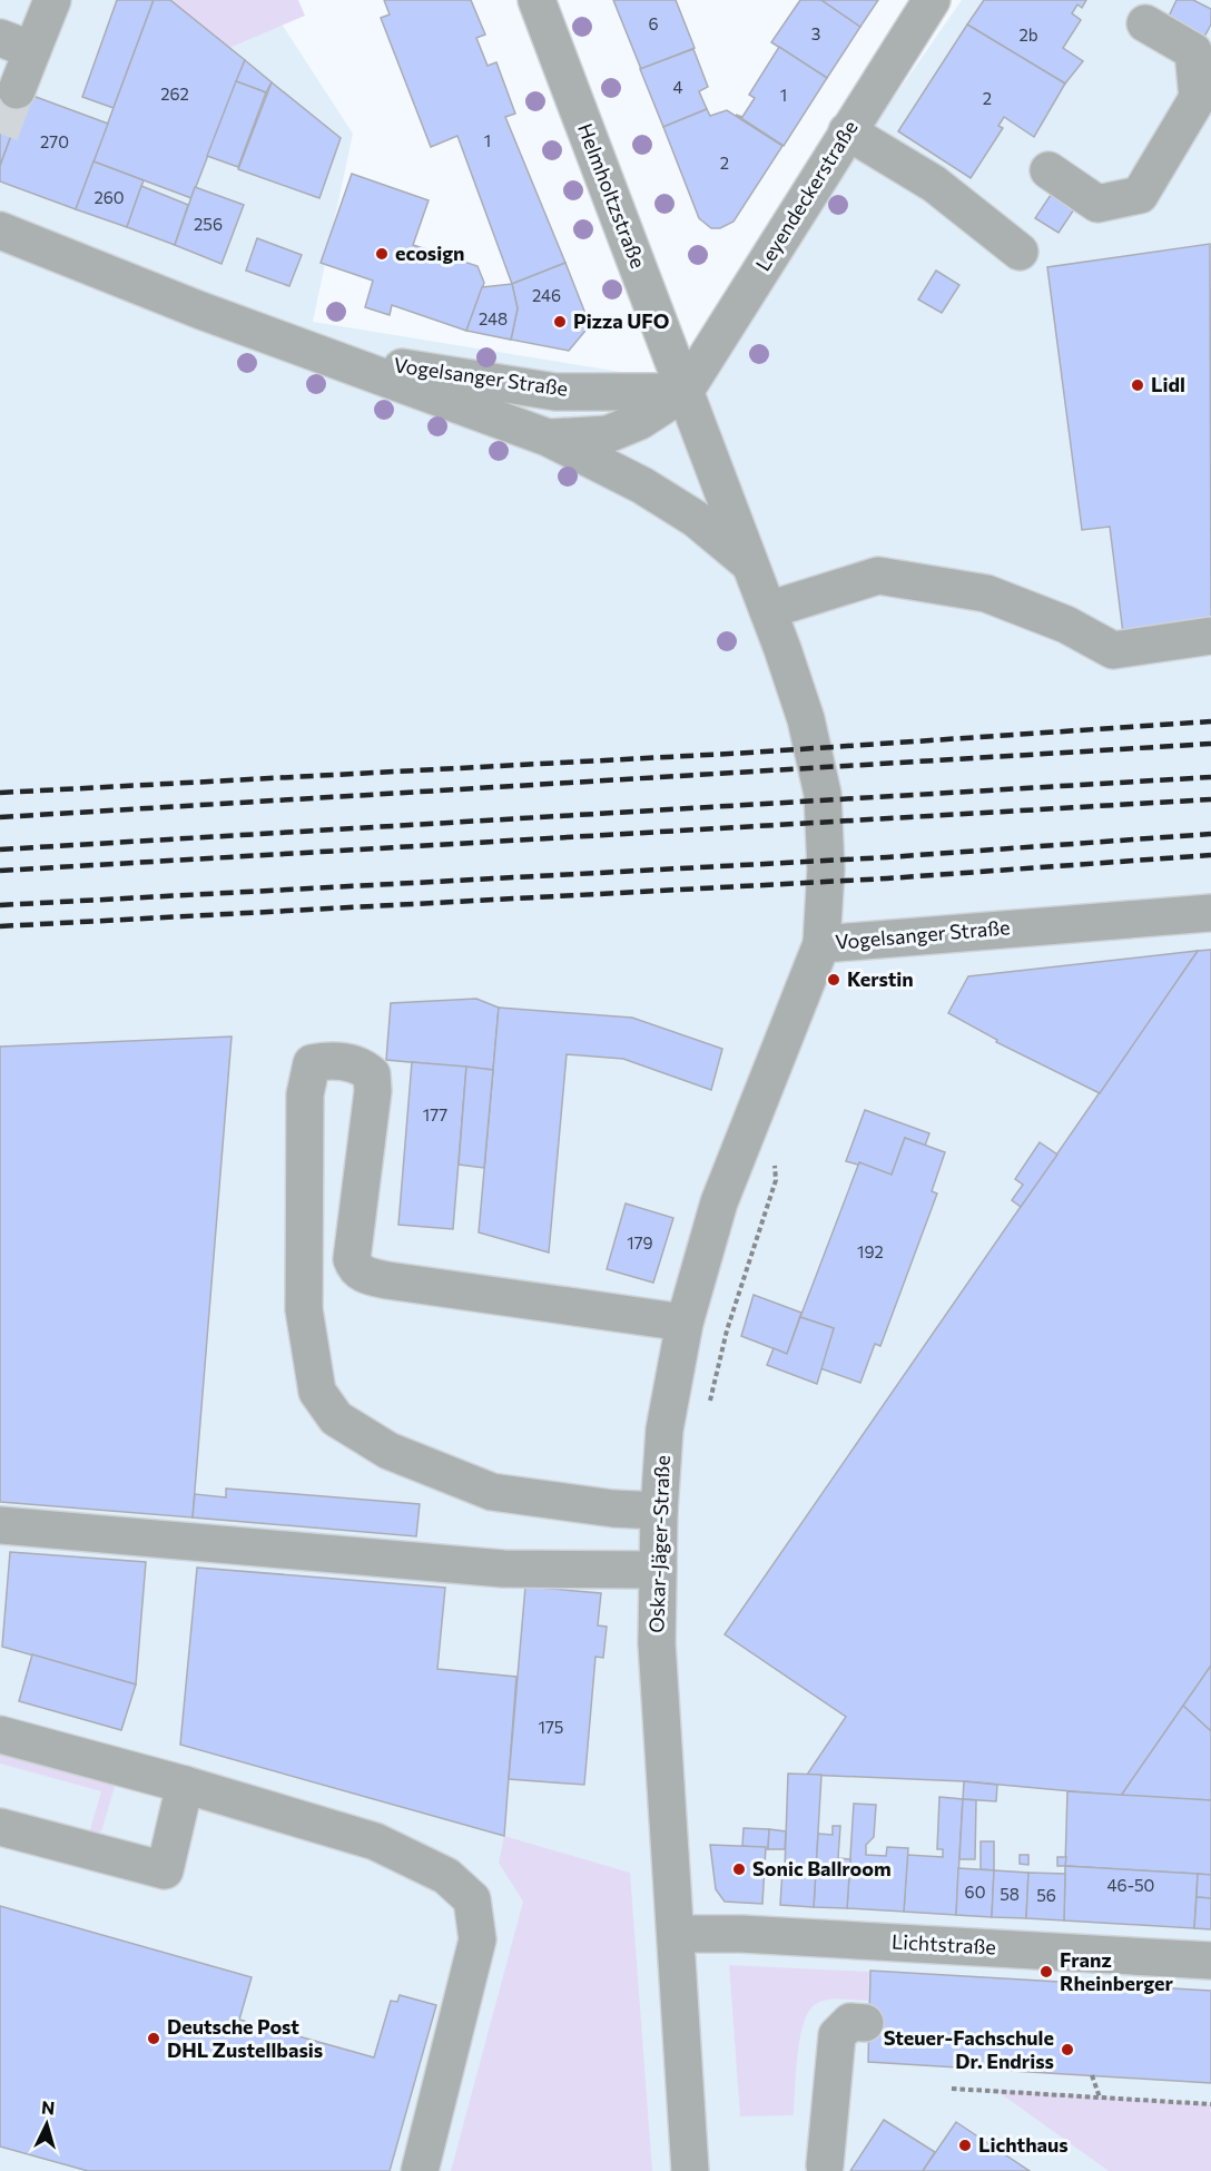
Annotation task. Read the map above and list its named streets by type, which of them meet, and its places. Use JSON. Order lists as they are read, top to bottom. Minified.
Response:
{"streets":{"street":["Helmholtzstraße","Leyendeckerstraße","Vogelsanger Straße","Oskar-Jäger-Straße","Lichtstraße"]},"crossings":[["Helmholtzstraße","Leyendeckerstraße"],["Helmholtzstraße","Vogelsanger Straße"],["Leyendeckerstraße","Vogelsanger Straße"],["Vogelsanger Straße","Oskar-Jäger-Straße"],["Oskar-Jäger-Straße","Lichtstraße"]],"places":["ecosign","Pizza UFO","Lidl","Kerstin","Sonic Ballroom","Franz Rheinberger","Deutsche Post DHL Zustellbasis","Steuer-Fachschule Dr. Endriss","Lichthaus"],"house_numbers":["6","3","2b","4","262","1","2","1","270","2","260","256","246","248","177","179","192","175","46-50","60","58","56"],"north":"top"}
